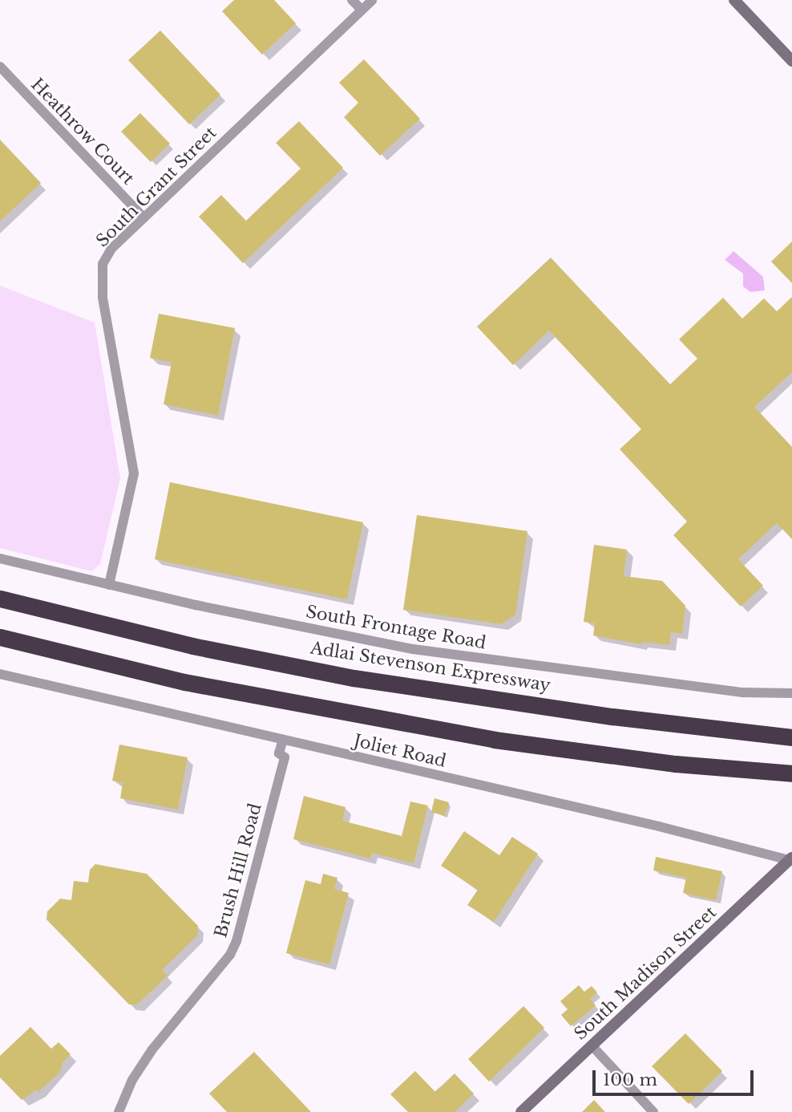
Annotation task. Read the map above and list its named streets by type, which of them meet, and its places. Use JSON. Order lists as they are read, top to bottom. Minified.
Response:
{"streets":{"highway":["Adlai Stevenson Expressway"],"street":["Heathrow Court","South Grant Street","South Frontage Road","Joliet Road","Brush Hill Road","South Madison Street"]},"crossings":[["Heathrow Court","South Grant Street"],["South Grant Street","South Frontage Road"],["Joliet Road","Brush Hill Road"],["Joliet Road","South Madison Street"]],"scale_bar":"100 m"}
